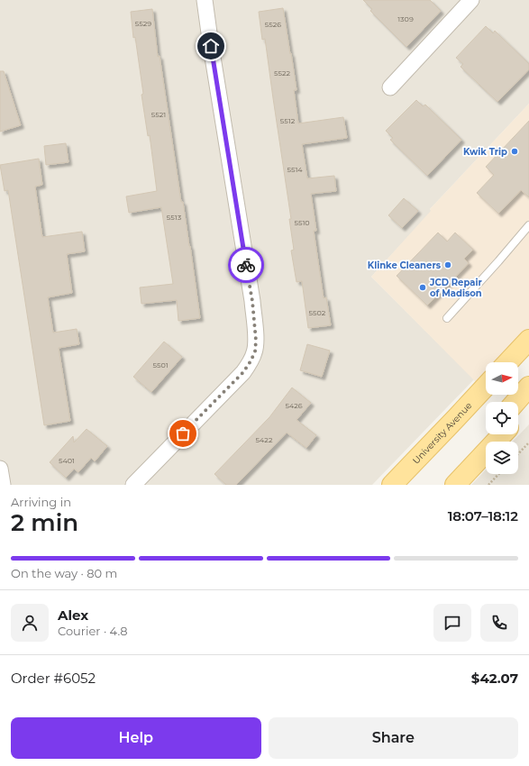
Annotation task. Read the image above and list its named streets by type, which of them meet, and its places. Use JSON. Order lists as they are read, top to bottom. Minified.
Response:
{"streets":{"main road":["University Avenue"]},"places":["Kwik Trip","Klinke Cleaners","JCD Repair of Madison"],"house_numbers":["1309","5529","5526","5522","5521","5512","5514","5513","5510","5502","5501","5426","5422","5401"],"north":"right","page":{"heading":["2 min","Arriving in","18:07–18:12"],"panel":["Alex","Courier · 4.8","Order #6052","$42.07"],"bar":"On the way · 80 m","buttons":["Help","Share"]}}
